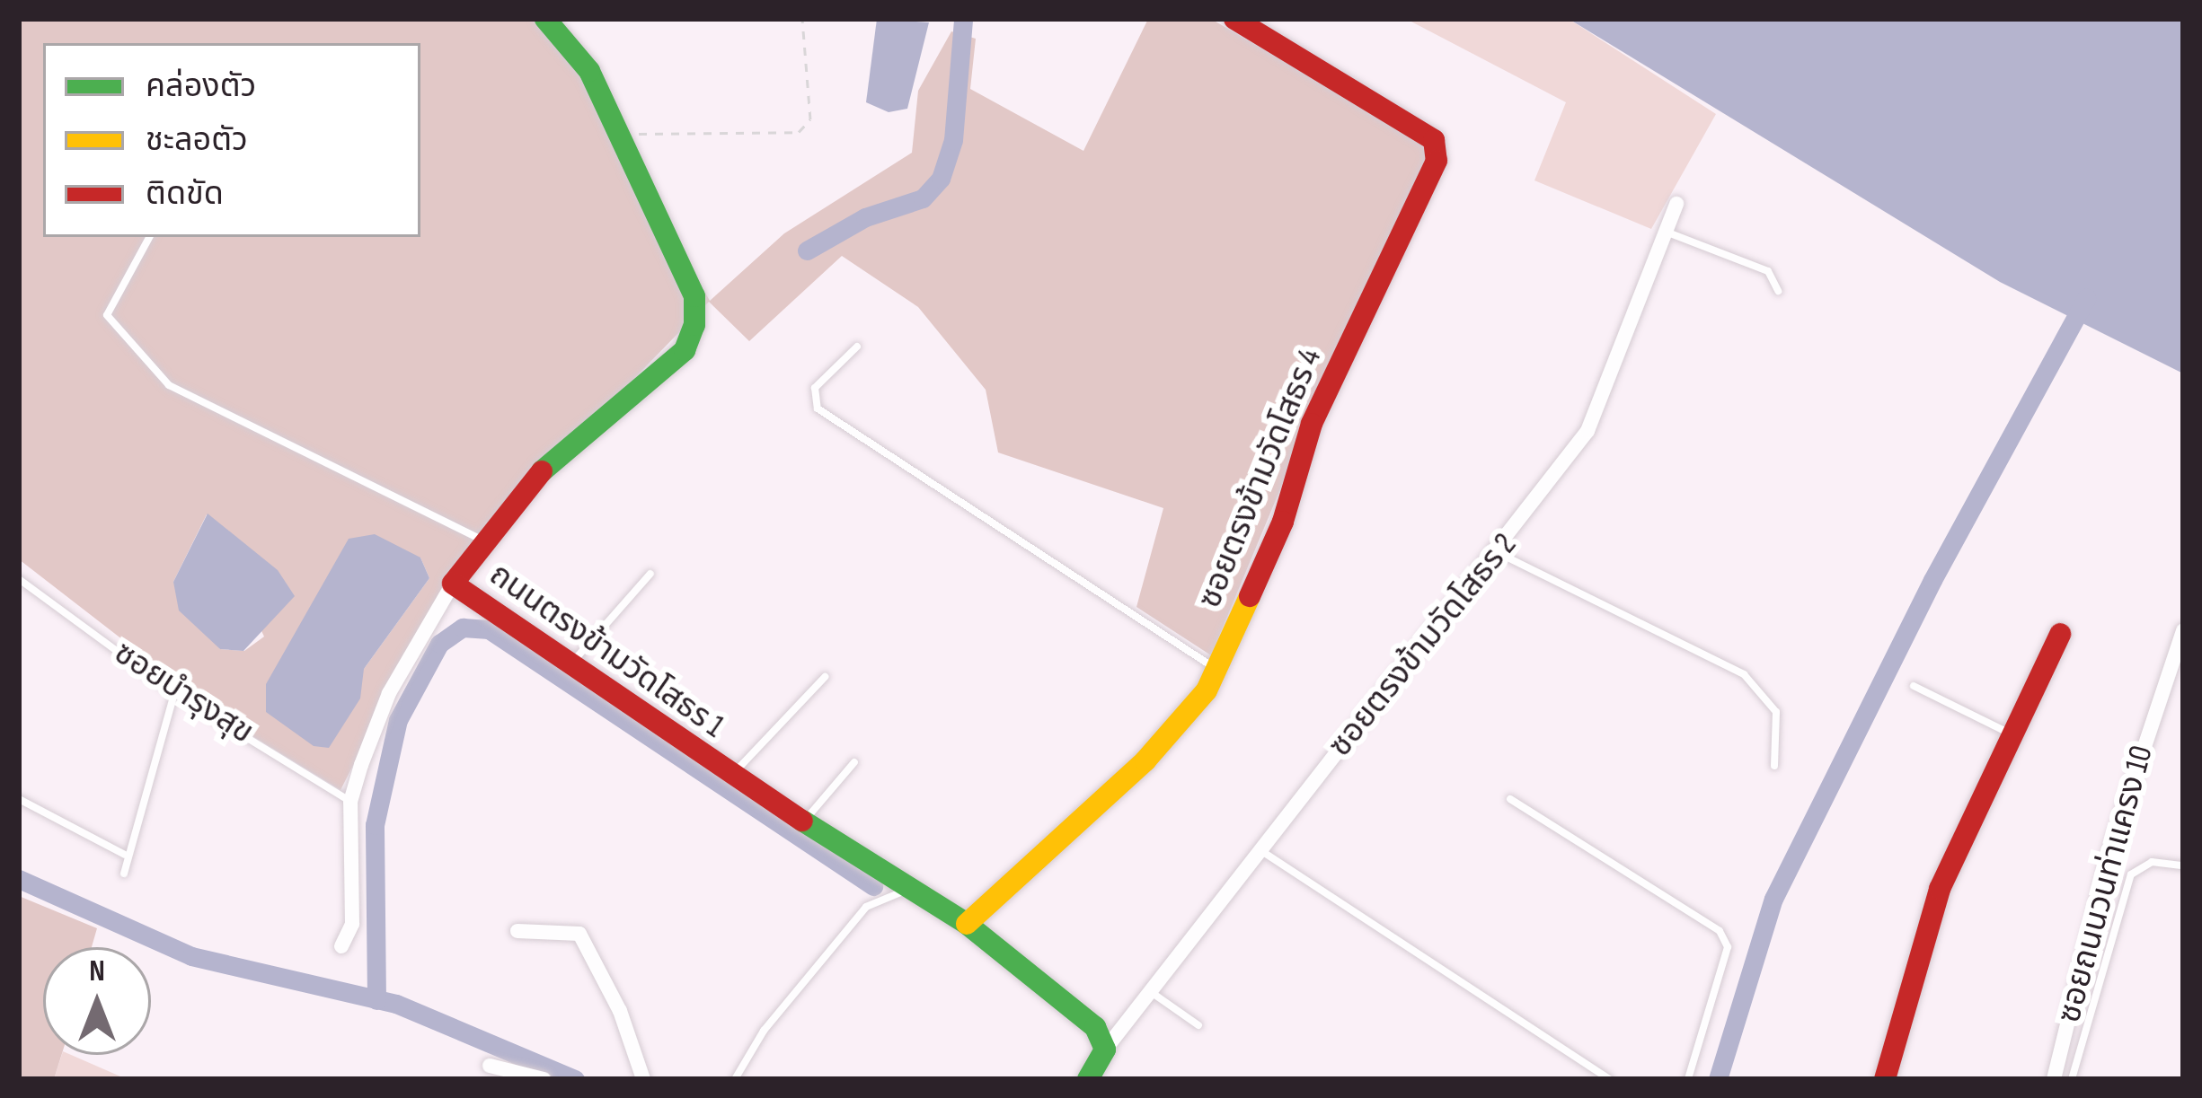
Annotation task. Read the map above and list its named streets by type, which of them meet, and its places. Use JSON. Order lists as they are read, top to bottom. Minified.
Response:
{"streets":{"street":["ซอยตรงข้ามวัดโสธร 4","ซอยตรงข้ามวัดโสธร 2","ถนนตรงข้ามวัดโสธร 1","ซอยถนนวนท่าแครง 10"],"lane":["ซอยบำรุงสุข"]},"crossings":[["ซอยตรงข้ามวัดโสธร 4","ถนนตรงข้ามวัดโสธร 1"],["ซอยตรงข้ามวัดโสธร 2","ถนนตรงข้ามวัดโสธร 1"]],"legend":["คล่องตัว","ชะลอตัว","ติดขัด"],"north":"top"}
